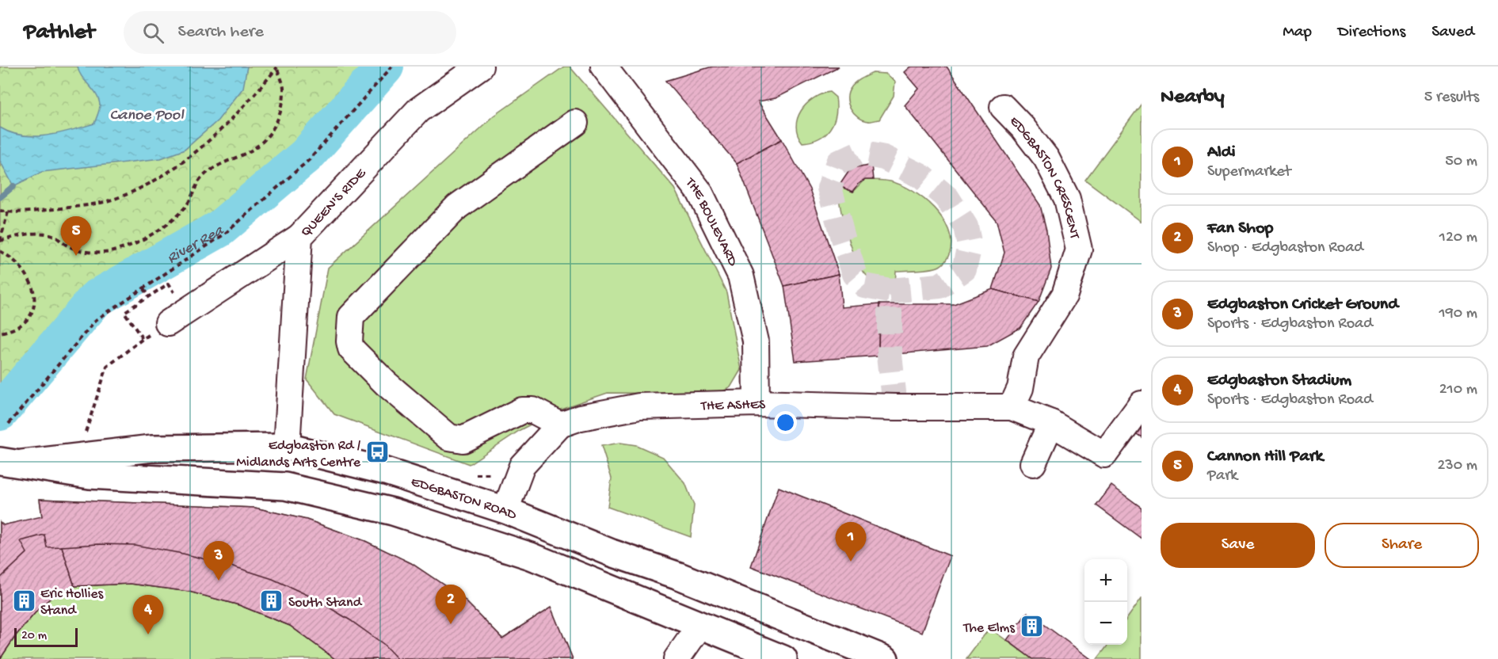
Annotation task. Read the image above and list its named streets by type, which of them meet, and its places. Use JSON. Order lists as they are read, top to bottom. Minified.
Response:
{"streets":{"main road":["EDGBASTON ROAD"],"street":["EDGBASTON CRESCENT","QUEEN'S RIDE","THE BOULEVARD","THE ASHES"]},"crossings":[["EDGBASTON CRESCENT","THE ASHES"],["QUEEN'S RIDE","EDGBASTON ROAD"],["THE BOULEVARD","THE ASHES"],["THE ASHES","EDGBASTON ROAD"]],"water":["Canoe Pool","River Rea"],"places":{"bus stop":["Edgbaston Rd / Midlands Arts Centre"],"building":["Eric Hollies Stand","South Stand","The Elms"]},"scale_bar":"20 m","page":{"header":"Pathlet","search":"Search here","nav":["Map","Directions","Saved"],"heading":["Nearby","5 results"],"list":[{"mark":"1","name":"Aldi","note":"Supermarket","value":"50 m"},{"mark":"2","name":"Fan Shop","note":"Shop · Edgbaston Road","value":"120 m"},{"mark":"3","name":"Edgbaston Cricket Ground","note":"Sports · Edgbaston Road","value":"190 m"},{"mark":"4","name":"Edgbaston Stadium","note":"Sports · Edgbaston Road","value":"210 m"},{"mark":"5","name":"Cannon Hill Park","note":"Park","value":"230 m"}],"pins":["5","1","3","2","4"],"buttons":["Save","Share"],"map_buttons":["+","−"],"scale":"20 m"}}
